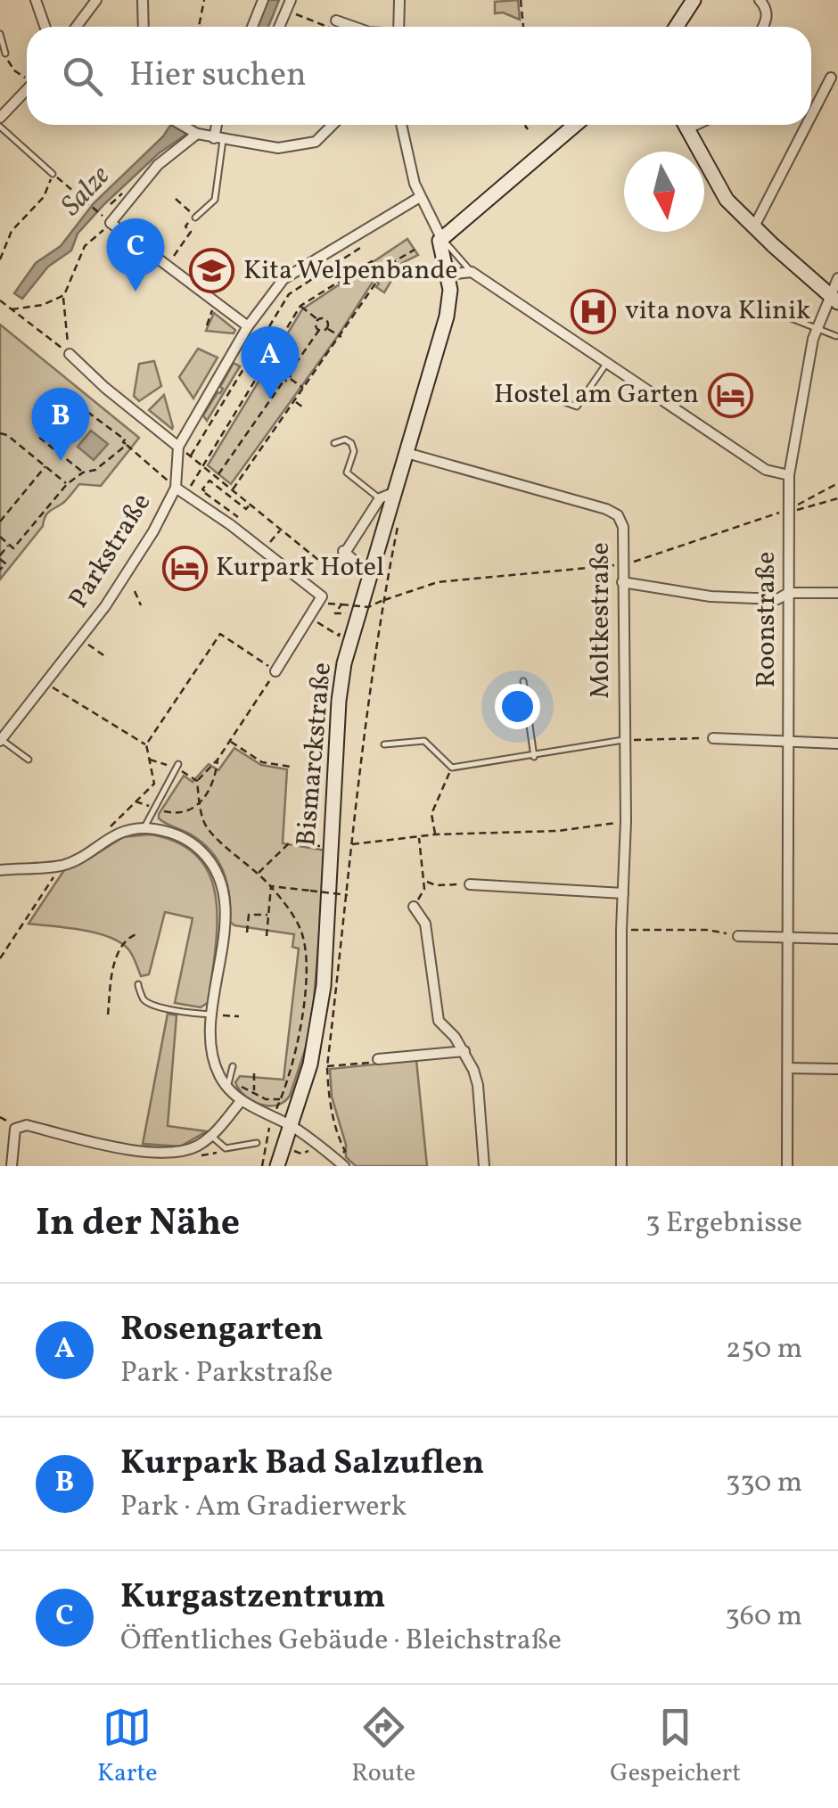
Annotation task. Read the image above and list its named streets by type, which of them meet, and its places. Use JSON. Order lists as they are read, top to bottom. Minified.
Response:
{"streets":{"main road":["Bismarckstraße"],"street":["Parkstraße","Roonstraße","Moltkestraße"]},"crossings":[["Moltkestraße","Bismarckstraße"]],"water":["Salze"],"places":{"school or university":["Kita Welpenbande"],"hospital":["vita nova Klinik"],"hotel":["Hostel am Garten","Kurpark Hotel"]},"north":"bottom","page":{"search":"Hier suchen","pins":["C","A","B"],"heading":["In der Nähe","3 Ergebnisse"],"list":[{"mark":"A","name":"Rosengarten","note":"Park · Parkstraße","value":"250 m"},{"mark":"B","name":"Kurpark Bad Salzuflen","note":"Park · Am Gradierwerk","value":"330 m"},{"mark":"C","name":"Kurgastzentrum","note":"Öffentliches Gebäude · Bleichstraße","value":"360 m"}],"nav":["Karte","Route","Gespeichert"]}}
